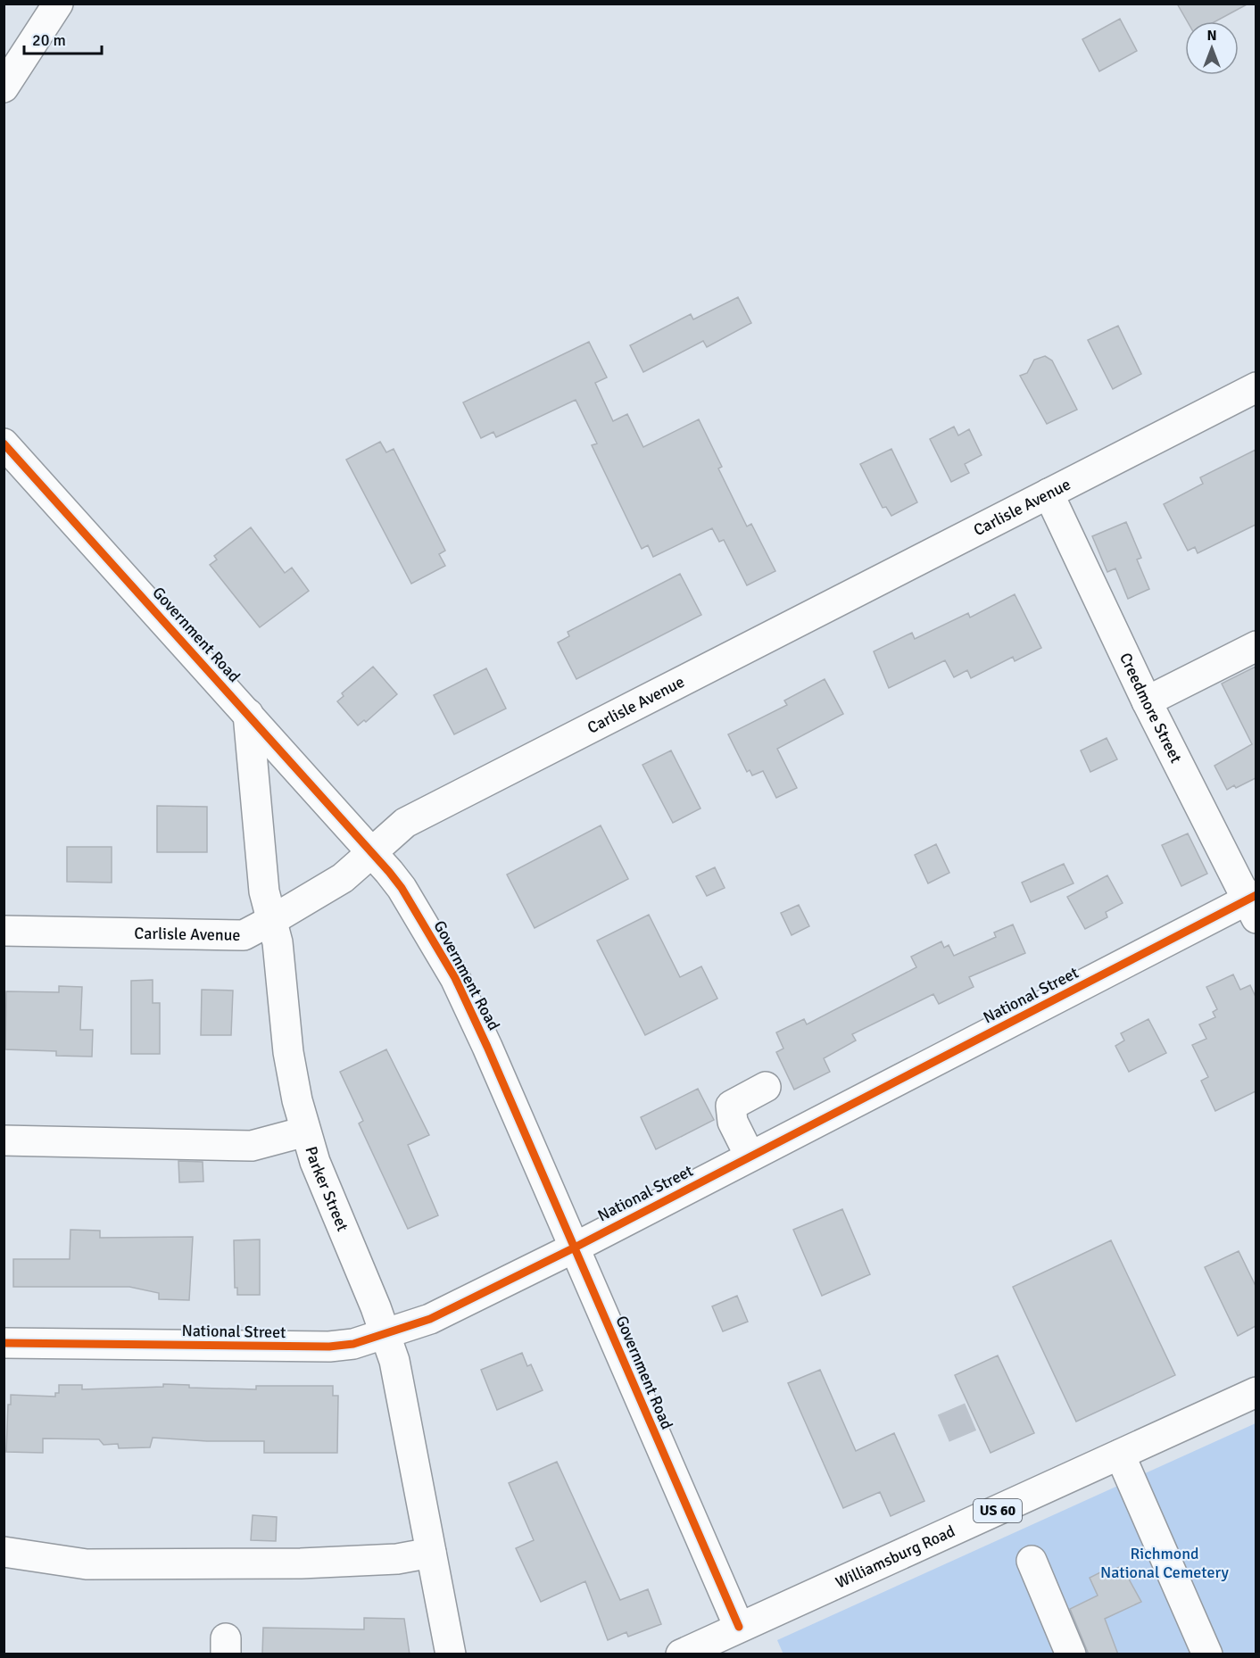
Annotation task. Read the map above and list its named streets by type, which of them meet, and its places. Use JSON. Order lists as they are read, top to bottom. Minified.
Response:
{"streets":{"street":["Carlisle Avenue","Government Road","Creedmore Street","National Street","Parker Street","US 60","Williamsburg Road"]},"crossings":[["Carlisle Avenue","Government Road"],["Carlisle Avenue","Creedmore Street"],["Carlisle Avenue","Parker Street"],["Government Road","National Street"],["Government Road","Parker Street"],["Government Road","Williamsburg Road"],["Creedmore Street","National Street"],["National Street","Parker Street"]],"parks":["Richmond National Cemetery"],"scale_bar":"20 m","north":"top"}
